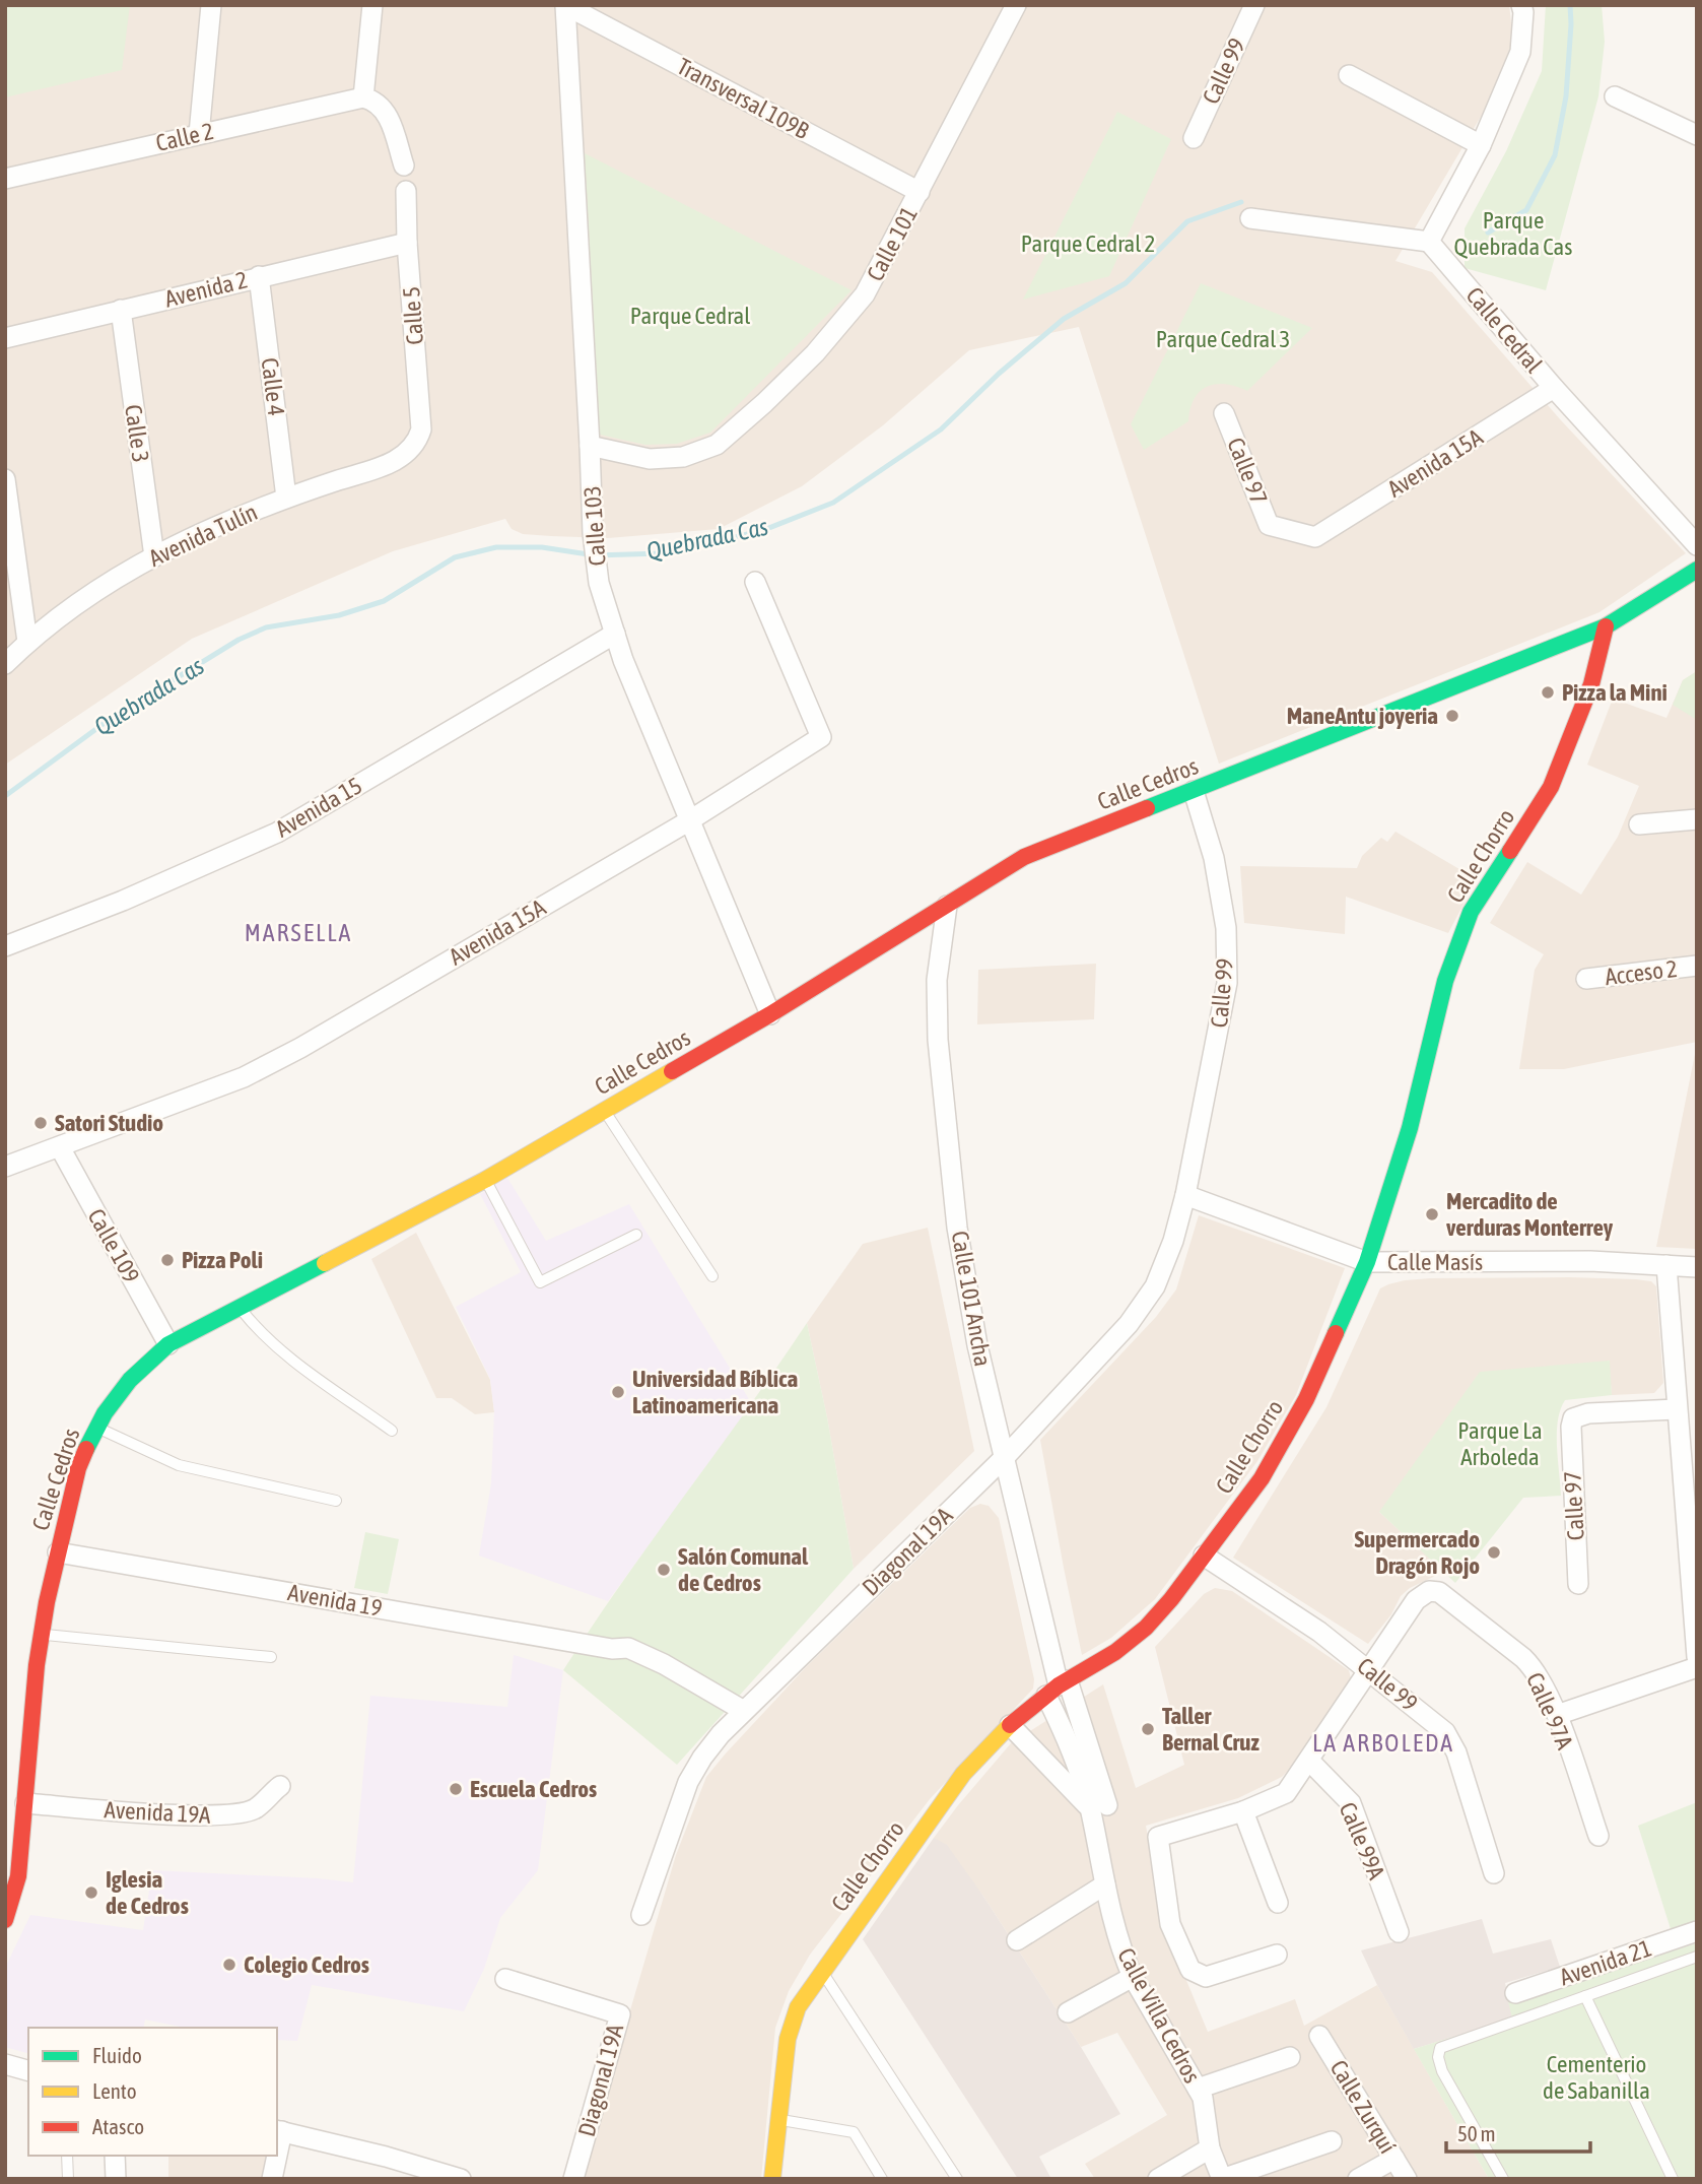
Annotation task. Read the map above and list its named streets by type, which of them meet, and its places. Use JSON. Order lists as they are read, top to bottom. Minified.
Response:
{"streets":{"street":["Calle 99","Transversal 109B","Calle 2","Calle 101","Avenida 2","Calle 5","Calle Cedral","Calle 4","Calle 3","Avenida 15A","Calle 97","Calle 103","Avenida Tulín","Calle Cedros","Avenida 15","Calle Chorro","Acceso 2","Calle 109","Calle Masís","Calle 101 Ancha","Diagonal 19A","Avenida 19","Calle 97A","Avenida 19A","Calle 99A","Avenida 21","Calle Villa Cedros","Calle Zurquí"]},"crossings":[["Calle 99","Calle Cedros"],["Calle 99","Calle Chorro"],["Calle 99","Calle Masís"],["Calle 99","Diagonal 19A"],["Calle 99","Calle 97A"],["Transversal 109B","Calle 101"],["Transversal 109B","Calle 103"],["Calle 101","Calle 103"],["Avenida 2","Calle 5"],["Avenida 2","Calle 4"],["Avenida 2","Calle 3"],["Calle 5","Avenida Tulín"],["Calle Cedral","Avenida 15A"],["Calle 4","Avenida Tulín"],["Calle 3","Avenida Tulín"],["Avenida 15A","Calle 97"],["Avenida 15A","Calle 103"],["Avenida 15A","Calle 109"],["Calle 103","Calle Cedros"],["Calle 103","Avenida 15"],["Calle Cedros","Calle Chorro"],["Calle Cedros","Calle 109"],["Calle Cedros","Calle 101 Ancha"],["Calle Cedros","Avenida 19"],["Calle Cedros","Avenida 19A"],["Calle Chorro","Calle Masís"],["Calle Chorro","Calle 101 Ancha"],["Calle Masís","Diagonal 19A"],["Calle 101 Ancha","Diagonal 19A"],["Calle 101 Ancha","Calle Villa Cedros"],["Diagonal 19A","Avenida 19"]],"districts":["MARSELLA","LA ARBOLEDA"],"water":["Quebrada Cas"],"parks":["Parque Quebrada Cas","Parque Cedral 2","Parque Cedral","Parque Cedral 3","Parque La Arboleda","Cementerio de Sabanilla"],"places":["Pizza la Mini","ManeAntu joyeria","Satori Studio","Mercadito de verduras Monterrey","Pizza Poli","Universidad Bíblica Latinoamericana","Supermercado Dragón Rojo","Salón Comunal de Cedros","Taller Bernal Cruz","Escuela Cedros","Iglesia de Cedros","Colegio Cedros"],"legend":["Fluido","Lento","Atasco"],"scale_bar":"50 m"}
